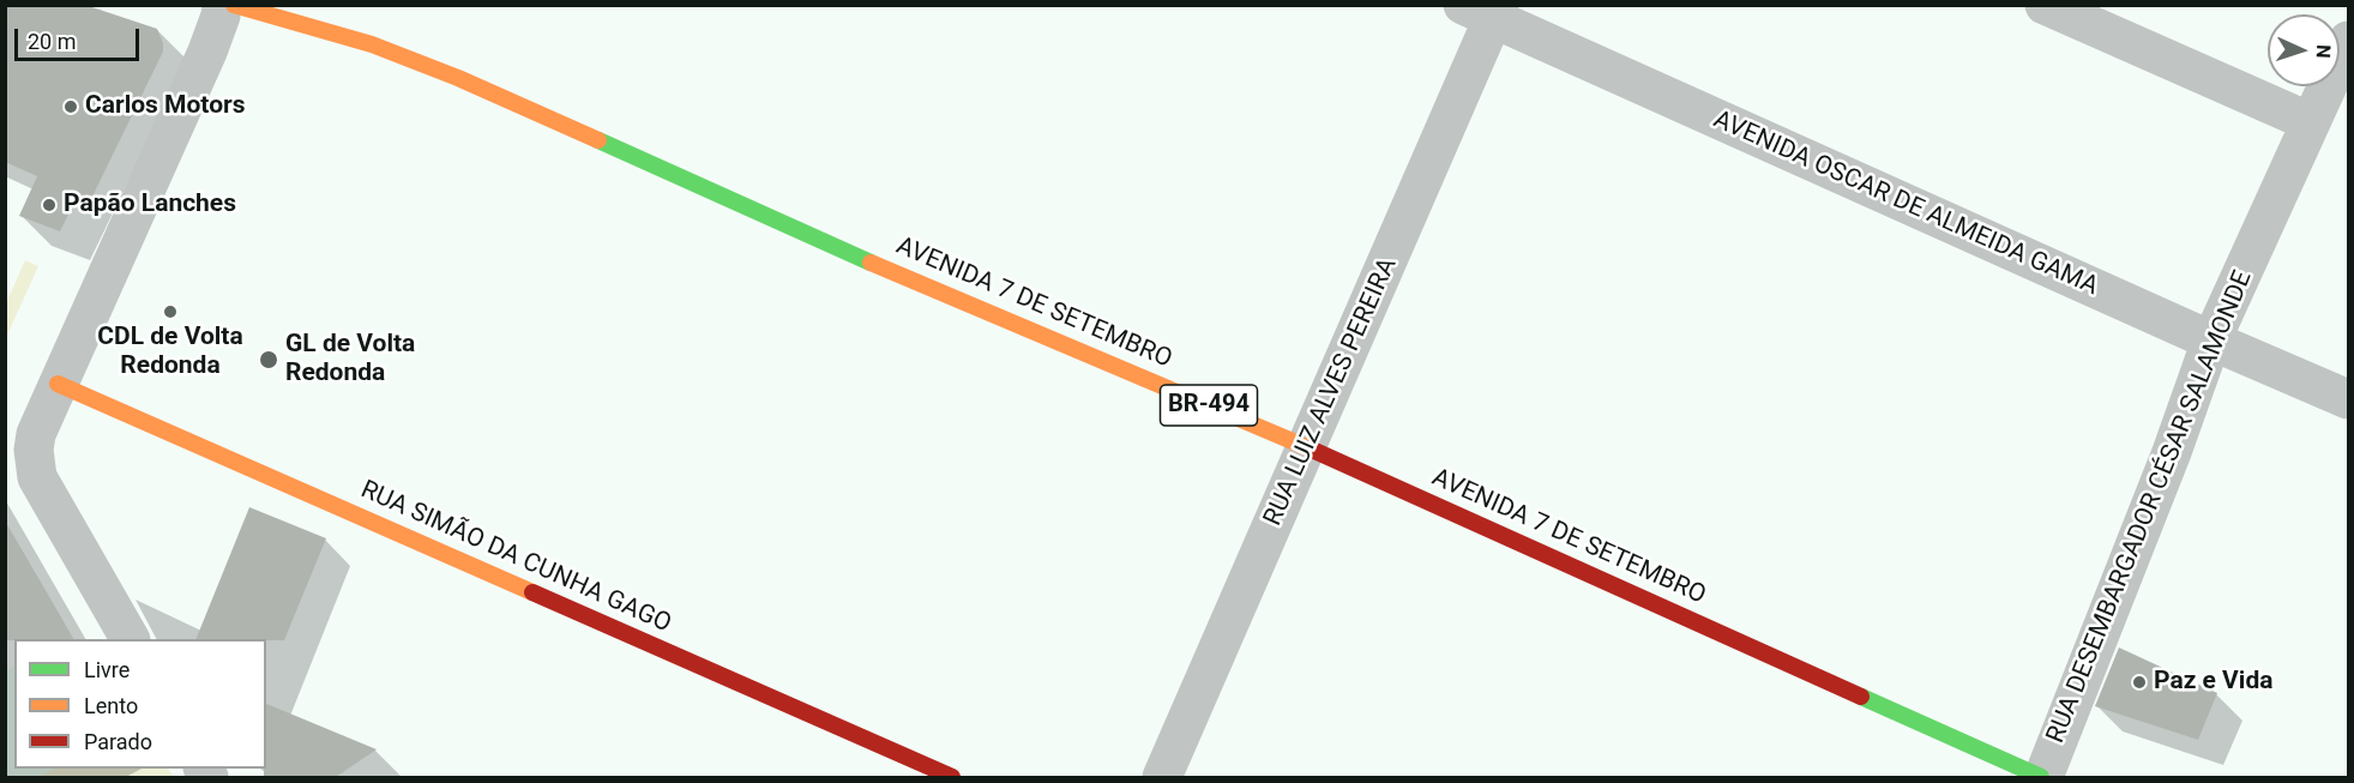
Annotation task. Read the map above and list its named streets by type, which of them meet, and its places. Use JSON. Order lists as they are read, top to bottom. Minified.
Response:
{"streets":{"main road":["AVENIDA 7 DE SETEMBRO","BR-494","RUA SIMÃO DA CUNHA GAGO"],"street":["AVENIDA OSCAR DE ALMEIDA GAMA","RUA LUIZ ALVES PEREIRA","RUA DESEMBARGADOR CÉSAR SALAMONDE"]},"crossings":[["AVENIDA OSCAR DE ALMEIDA GAMA","RUA LUIZ ALVES PEREIRA"],["AVENIDA OSCAR DE ALMEIDA GAMA","RUA DESEMBARGADOR CÉSAR SALAMONDE"],["AVENIDA 7 DE SETEMBRO","RUA LUIZ ALVES PEREIRA"],["AVENIDA 7 DE SETEMBRO","RUA DESEMBARGADOR CÉSAR SALAMONDE"]],"places":["Carlos Motors","Papão Lanches","CDL de Volta Redonda","GL de Volta Redonda","Paz e Vida"],"legend":["Livre","Lento","Parado"],"scale_bar":"20 m","north":"right"}
